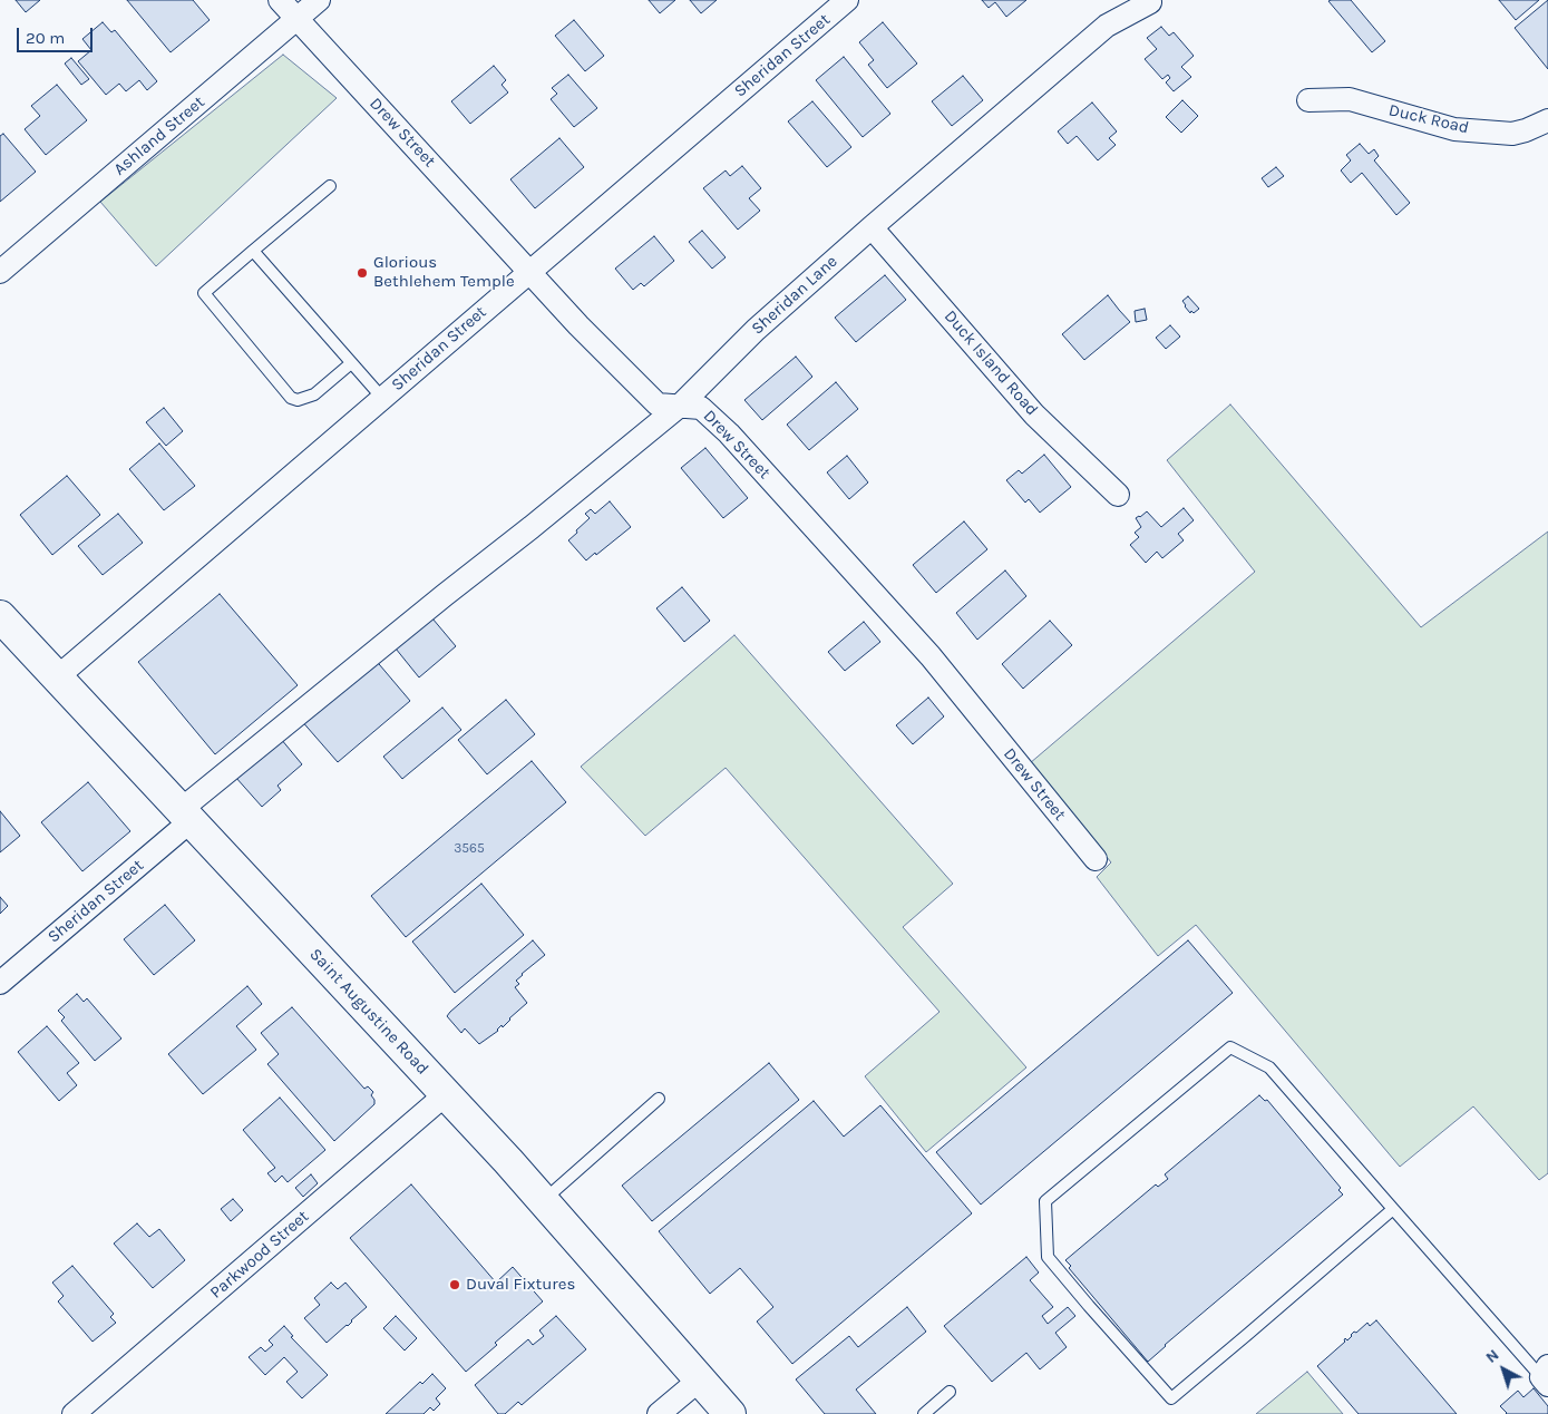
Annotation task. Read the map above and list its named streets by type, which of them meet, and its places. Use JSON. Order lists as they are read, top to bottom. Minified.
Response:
{"streets":{"main road":["Saint Augustine Road"],"street":["Sheridan Street","Duck Road","Drew Street","Ashland Street","Sheridan Lane","Duck Island Road","Parkwood Street"]},"crossings":[["Sheridan Street","Drew Street"],["Sheridan Street","Sheridan Lane"],["Sheridan Street","Saint Augustine Road"],["Drew Street","Ashland Street"],["Drew Street","Sheridan Lane"],["Sheridan Lane","Duck Island Road"],["Saint Augustine Road","Parkwood Street"]],"places":["Glorious Bethlehem Temple","Duval Fixtures"],"house_numbers":["3565"],"scale_bar":"20 m","north":"top left"}
